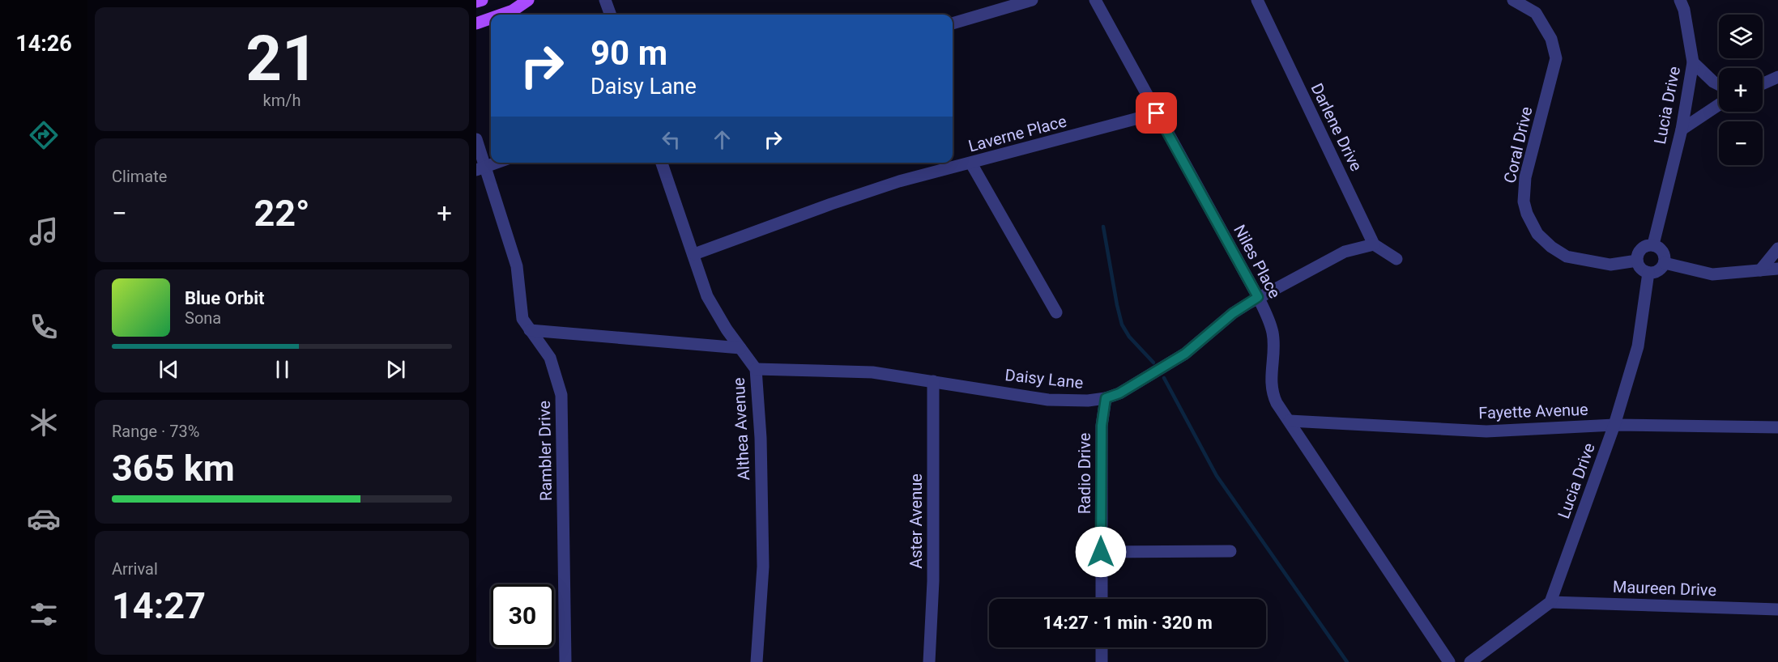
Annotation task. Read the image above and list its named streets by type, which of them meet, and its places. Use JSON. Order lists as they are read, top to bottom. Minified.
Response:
{"streets":{"street":["Lucia Drive","Darlene Drive","Laverne Place","Coral Drive","Niles Place","Daisy Lane","Fayette Avenue","Althea Avenue","Rambler Drive","Radio Drive","Aster Avenue","Maureen Drive"]},"crossings":[["Lucia Drive","Coral Drive"],["Lucia Drive","Fayette Avenue"],["Lucia Drive","Maureen Drive"],["Darlene Drive","Daisy Lane"],["Laverne Place","Niles Place"],["Laverne Place","Althea Avenue"],["Niles Place","Daisy Lane"],["Niles Place","Fayette Avenue"],["Daisy Lane","Althea Avenue"],["Daisy Lane","Radio Drive"],["Daisy Lane","Aster Avenue"]],"page":{"tabs":"14:26","tile":[["21","km/h"],"Climate",["Range · 73%","365 km"],["Arrival","14:27"]],"map_buttons":["+","−"],"turn":["90 m","Daisy Lane"],"heat":["−","22°","+"],"song":["Blue Orbit","Sona"],"limit":"30","trip":"14:27 · 1 min · 320 m"}}
